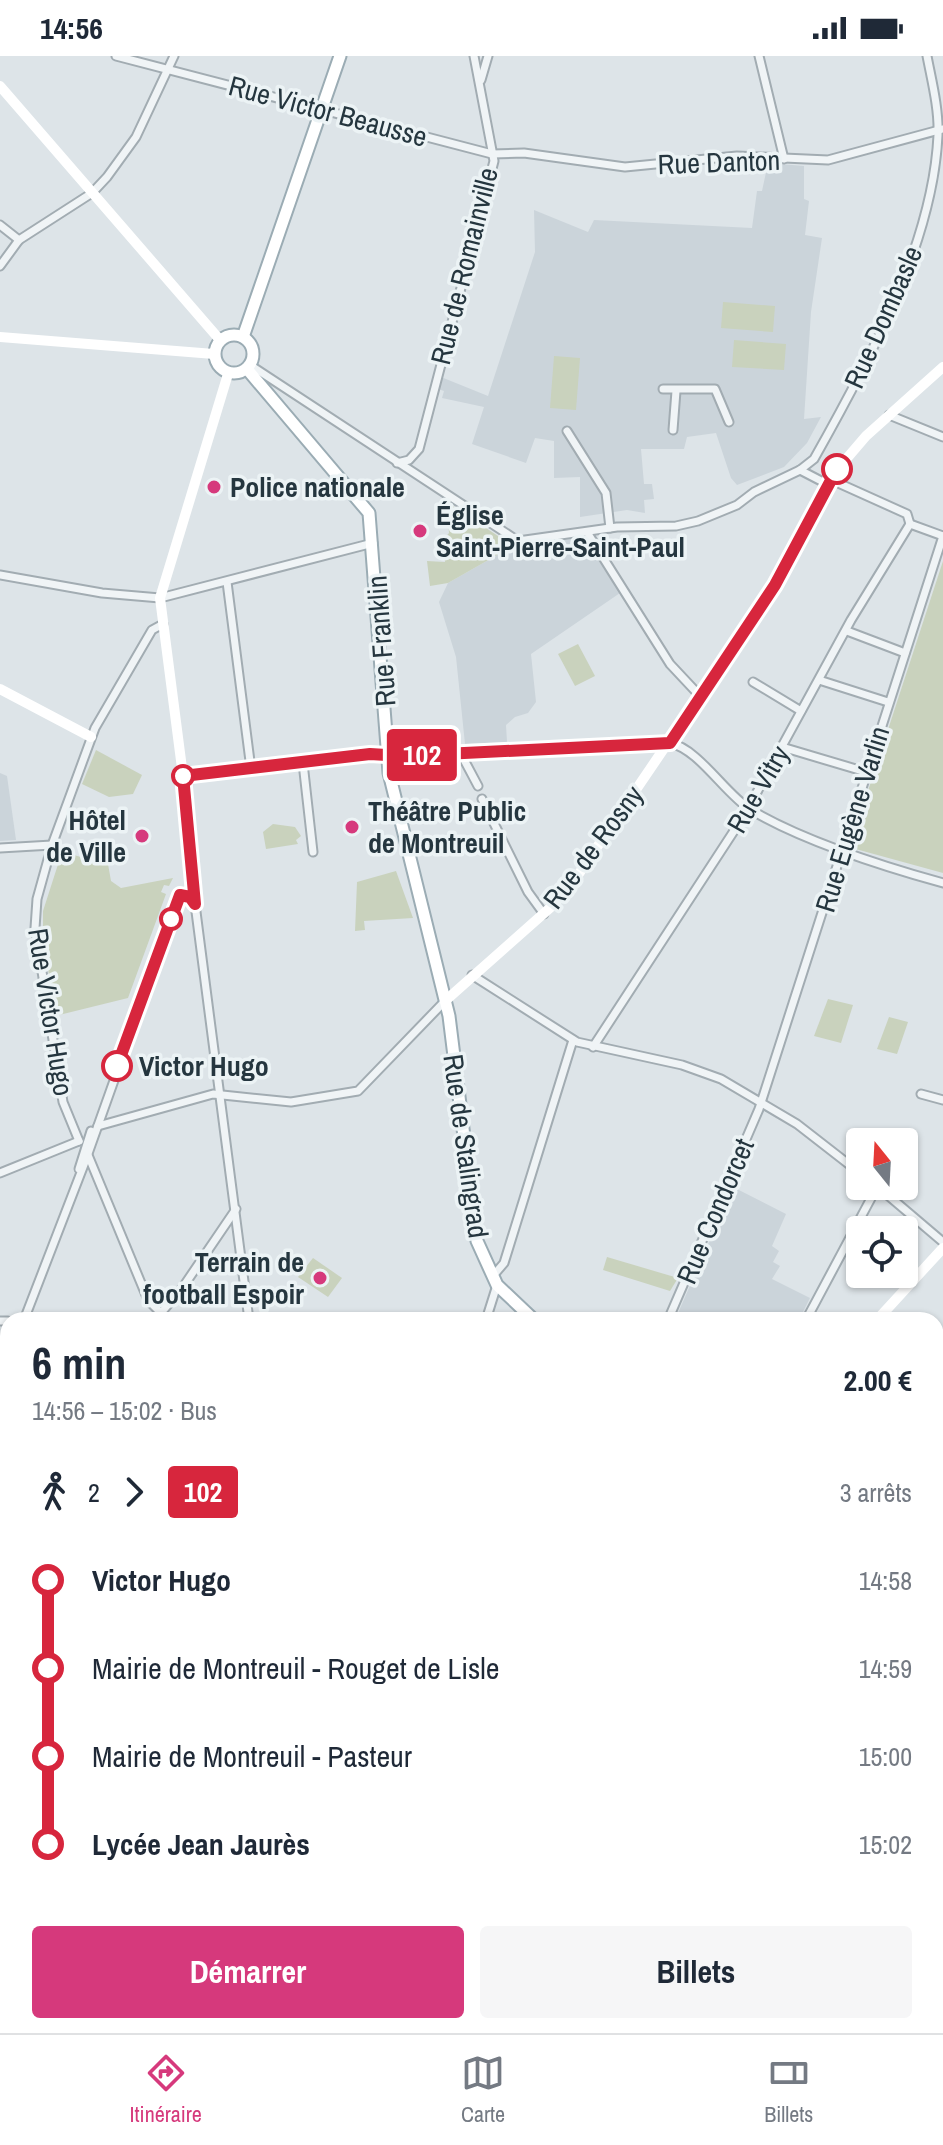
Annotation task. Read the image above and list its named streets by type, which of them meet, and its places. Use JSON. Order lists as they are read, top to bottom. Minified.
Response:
{"streets":{"main road":["Rue Franklin","Rue de Rosny","Rue de Stalingrad"],"street":["Rue Victor Beausse","Rue Danton","Rue de Romainville","Rue Dombasle","Rue Vitry","Rue Eugène Varlin","Rue Victor Hugo","Rue Condorcet"]},"crossings":[["Rue Victor Beausse","Rue Danton"],["Rue Victor Beausse","Rue de Romainville"],["Rue Danton","Rue de Romainville"],["Rue Danton","Rue Dombasle"],["Rue Franklin","Rue de Rosny"],["Rue Franklin","Rue de Stalingrad"],["Rue Eugène Varlin","Rue Condorcet"],["Rue de Rosny","Rue de Stalingrad"]],"places":["Police nationale","Église Saint-Pierre-Saint-Paul","Théâtre Public de Montreuil","Hôtel de Ville","Victor Hugo","Terrain de football Espoir"],"lines":["bus line 102"],"north":"top","page":{"status":"14:56","on_map":"102","heading":["6 min","14:56 – 15:02 · Bus","2.00 €"],"legs":["2","102","3 arrêts"],"list":[{"name":"Victor Hugo","value":"14:58"},{"name":"Mairie de Montreuil - Rouget de Lisle","value":"14:59"},{"name":"Mairie de Montreuil - Pasteur","value":"15:00"},{"name":"Lycée Jean Jaurès","value":"15:02"}],"buttons":["Démarrer","Billets"],"tabs":["Itinéraire","Carte","Billets"]}}
